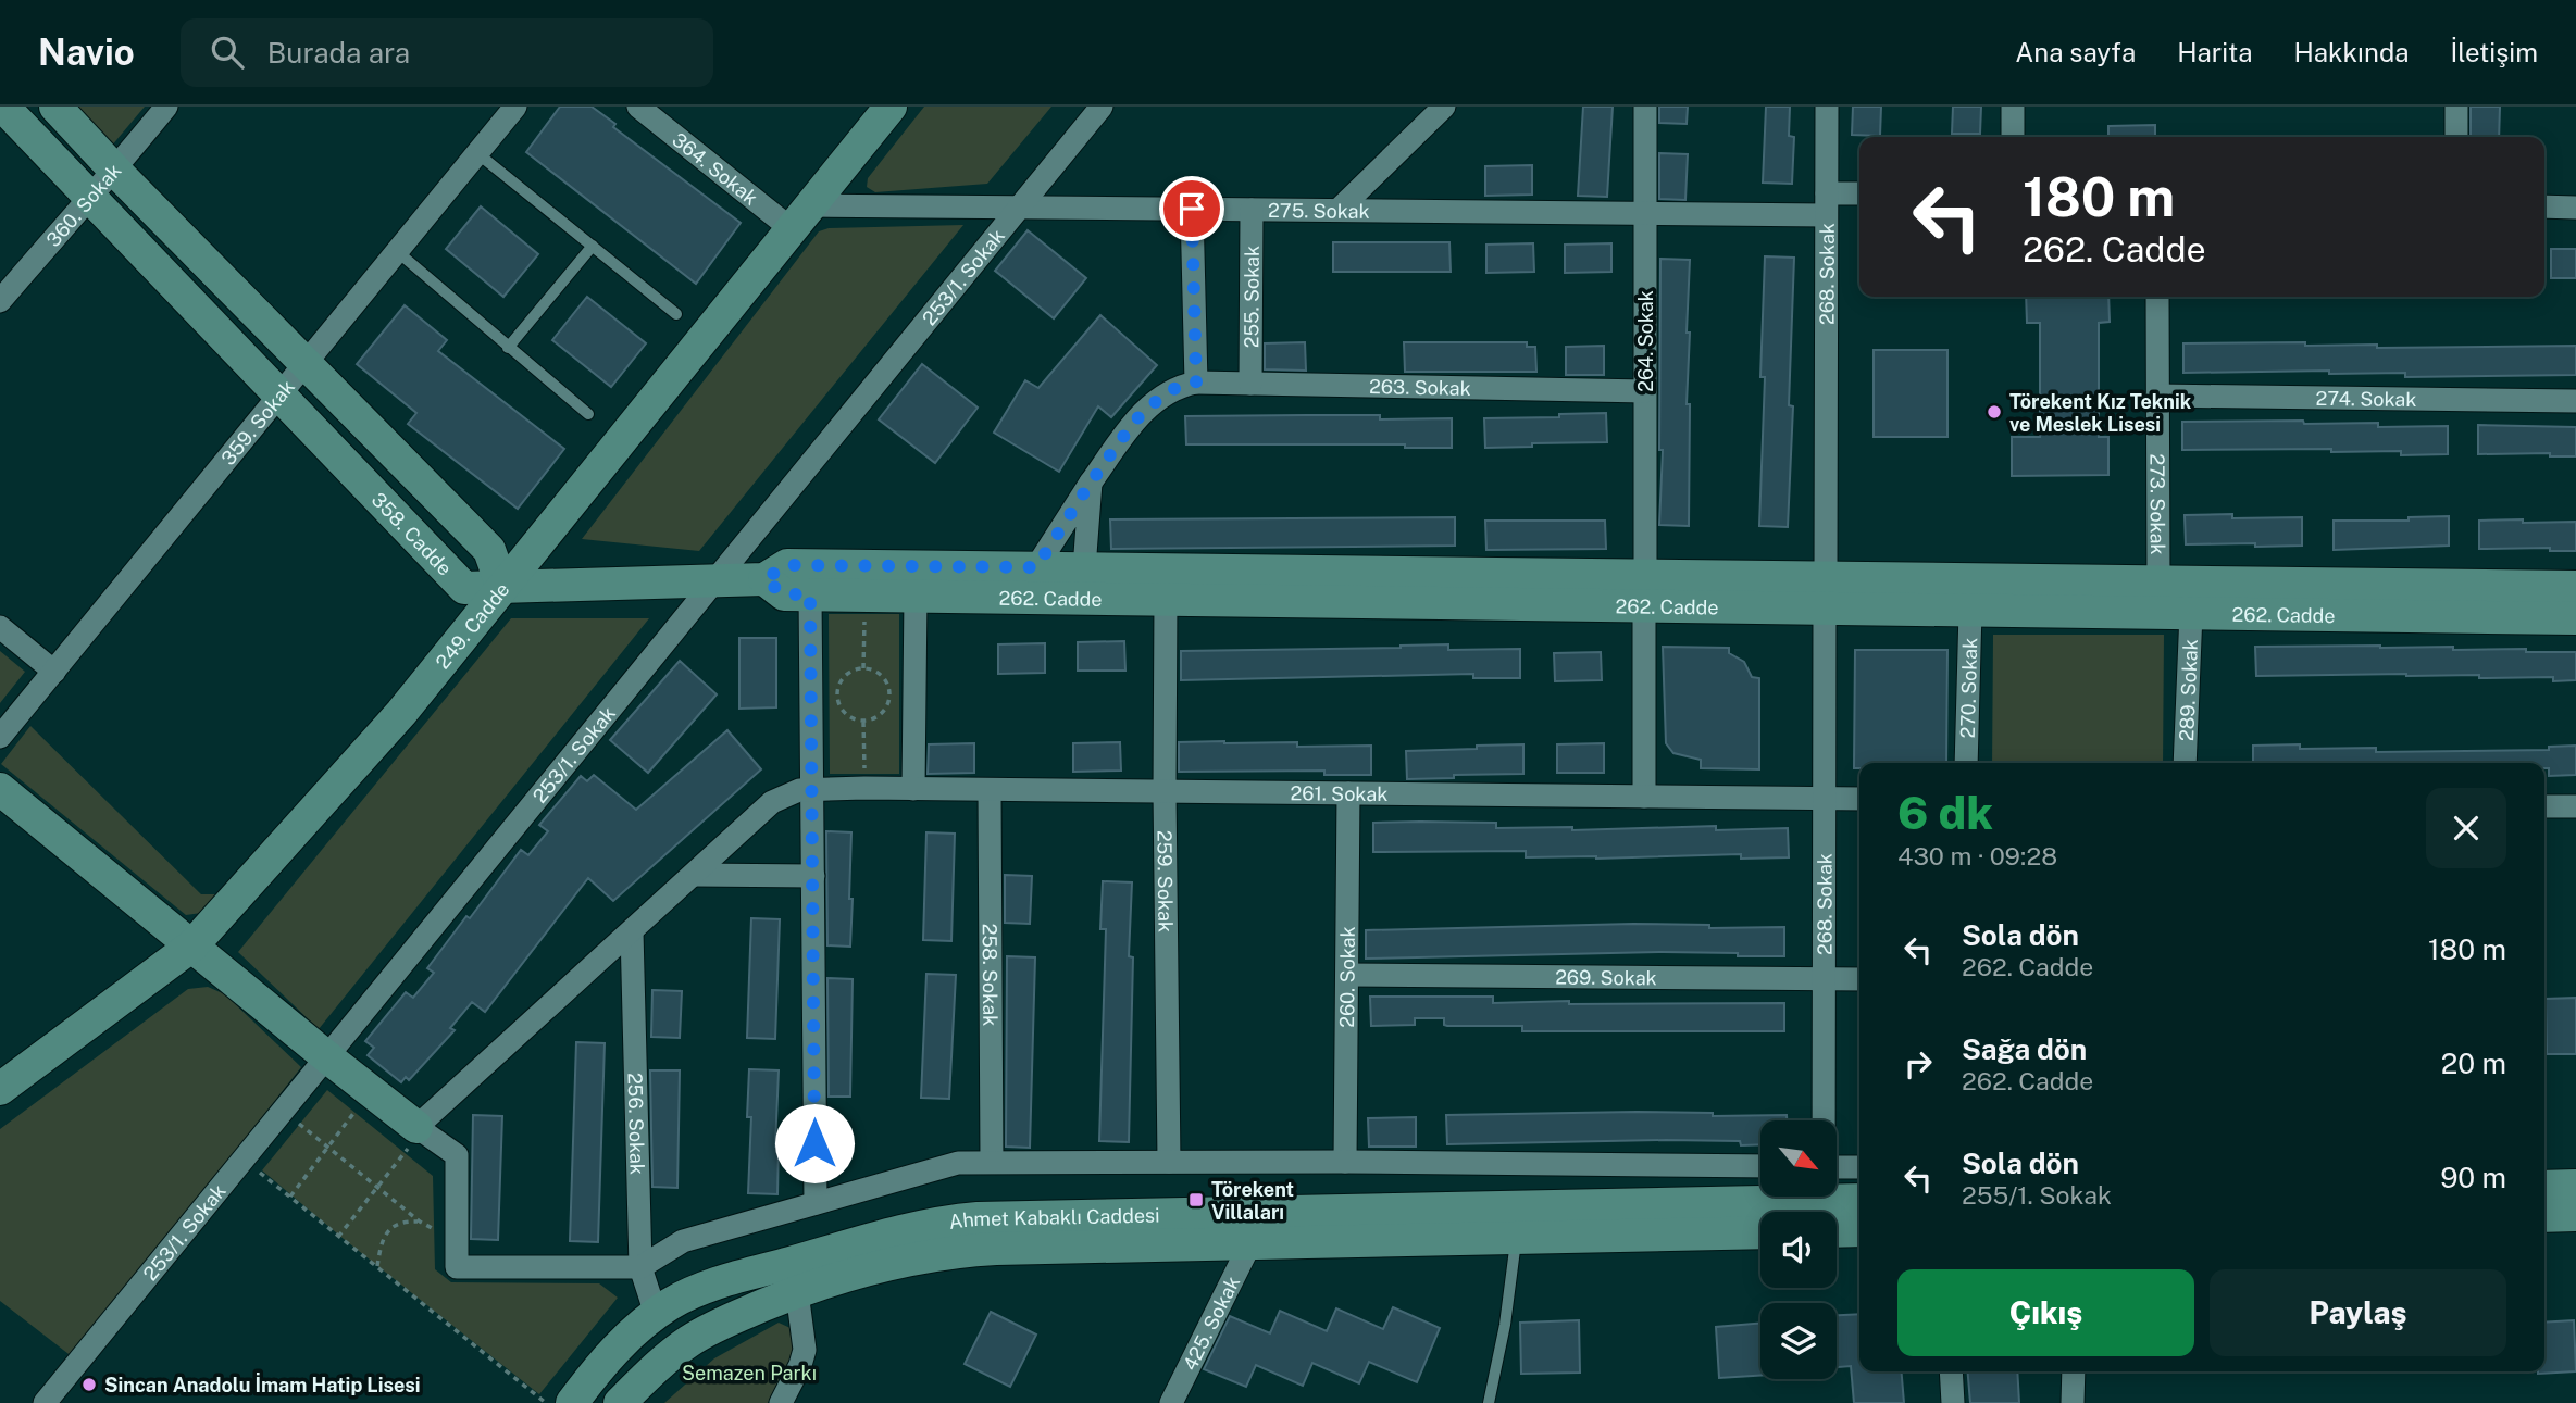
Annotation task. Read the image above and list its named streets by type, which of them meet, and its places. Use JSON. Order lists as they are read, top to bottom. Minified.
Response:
{"streets":{"street":["364. Sokak","360. Sokak","275. Sokak","268. Sokak","253/1. Sokak","255. Sokak","264. Sokak","263. Sokak","274. Sokak","359. Sokak","273. Sokak","358. Cadde","262. Cadde","249. Cadde","270. Sokak","289. Sokak","261. Sokak","259. Sokak","258. Sokak","260. Sokak","269. Sokak","256. Sokak","Ahmet Kabaklı Caddesi","425. Sokak"]},"crossings":[["364. Sokak","275. Sokak"],["364. Sokak","249. Cadde"],["360. Sokak","358. Cadde"],["275. Sokak","268. Sokak"],["275. Sokak","253/1. Sokak"],["275. Sokak","255. Sokak"],["275. Sokak","264. Sokak"],["275. Sokak","249. Cadde"],["268. Sokak","262. Cadde"],["268. Sokak","261. Sokak"],["268. Sokak","269. Sokak"],["253/1. Sokak","262. Cadde"],["255. Sokak","263. Sokak"],["264. Sokak","263. Sokak"],["264. Sokak","262. Cadde"],["264. Sokak","261. Sokak"],["274. Sokak","273. Sokak"],["359. Sokak","358. Cadde"],["273. Sokak","262. Cadde"],["358. Cadde","262. Cadde"],["358. Cadde","249. Cadde"],["262. Cadde","249. Cadde"],["262. Cadde","270. Sokak"],["262. Cadde","289. Sokak"],["262. Cadde","259. Sokak"],["261. Sokak","259. Sokak"],["261. Sokak","258. Sokak"],["261. Sokak","260. Sokak"],["261. Sokak","256. Sokak"],["260. Sokak","269. Sokak"],["256. Sokak","Ahmet Kabaklı Caddesi"],["Ahmet Kabaklı Caddesi","425. Sokak"]],"parks":["Semazen Parkı"],"places":{"other":["Törekent Kız Teknik ve Meslek Lisesi","Sincan Anadolu İmam Hatip Lisesi"],"transit":["Törekent Villaları"]},"north":"bottom right","page":{"header":"Navio","search":"Burada ara","nav":["Ana sayfa","Harita","Hakkında","İletişim"],"turn":["180 m","262. Cadde"],"heading":["6 dk","430 m · 09:28"],"list":[{"name":"Sola dön","note":"262. Cadde","value":"180 m"},{"name":"Sağa dön","note":"262. Cadde","value":"20 m"},{"name":"Sola dön","note":"255/1. Sokak","value":"90 m"}],"buttons":["Çıkış","Paylaş"]}}
